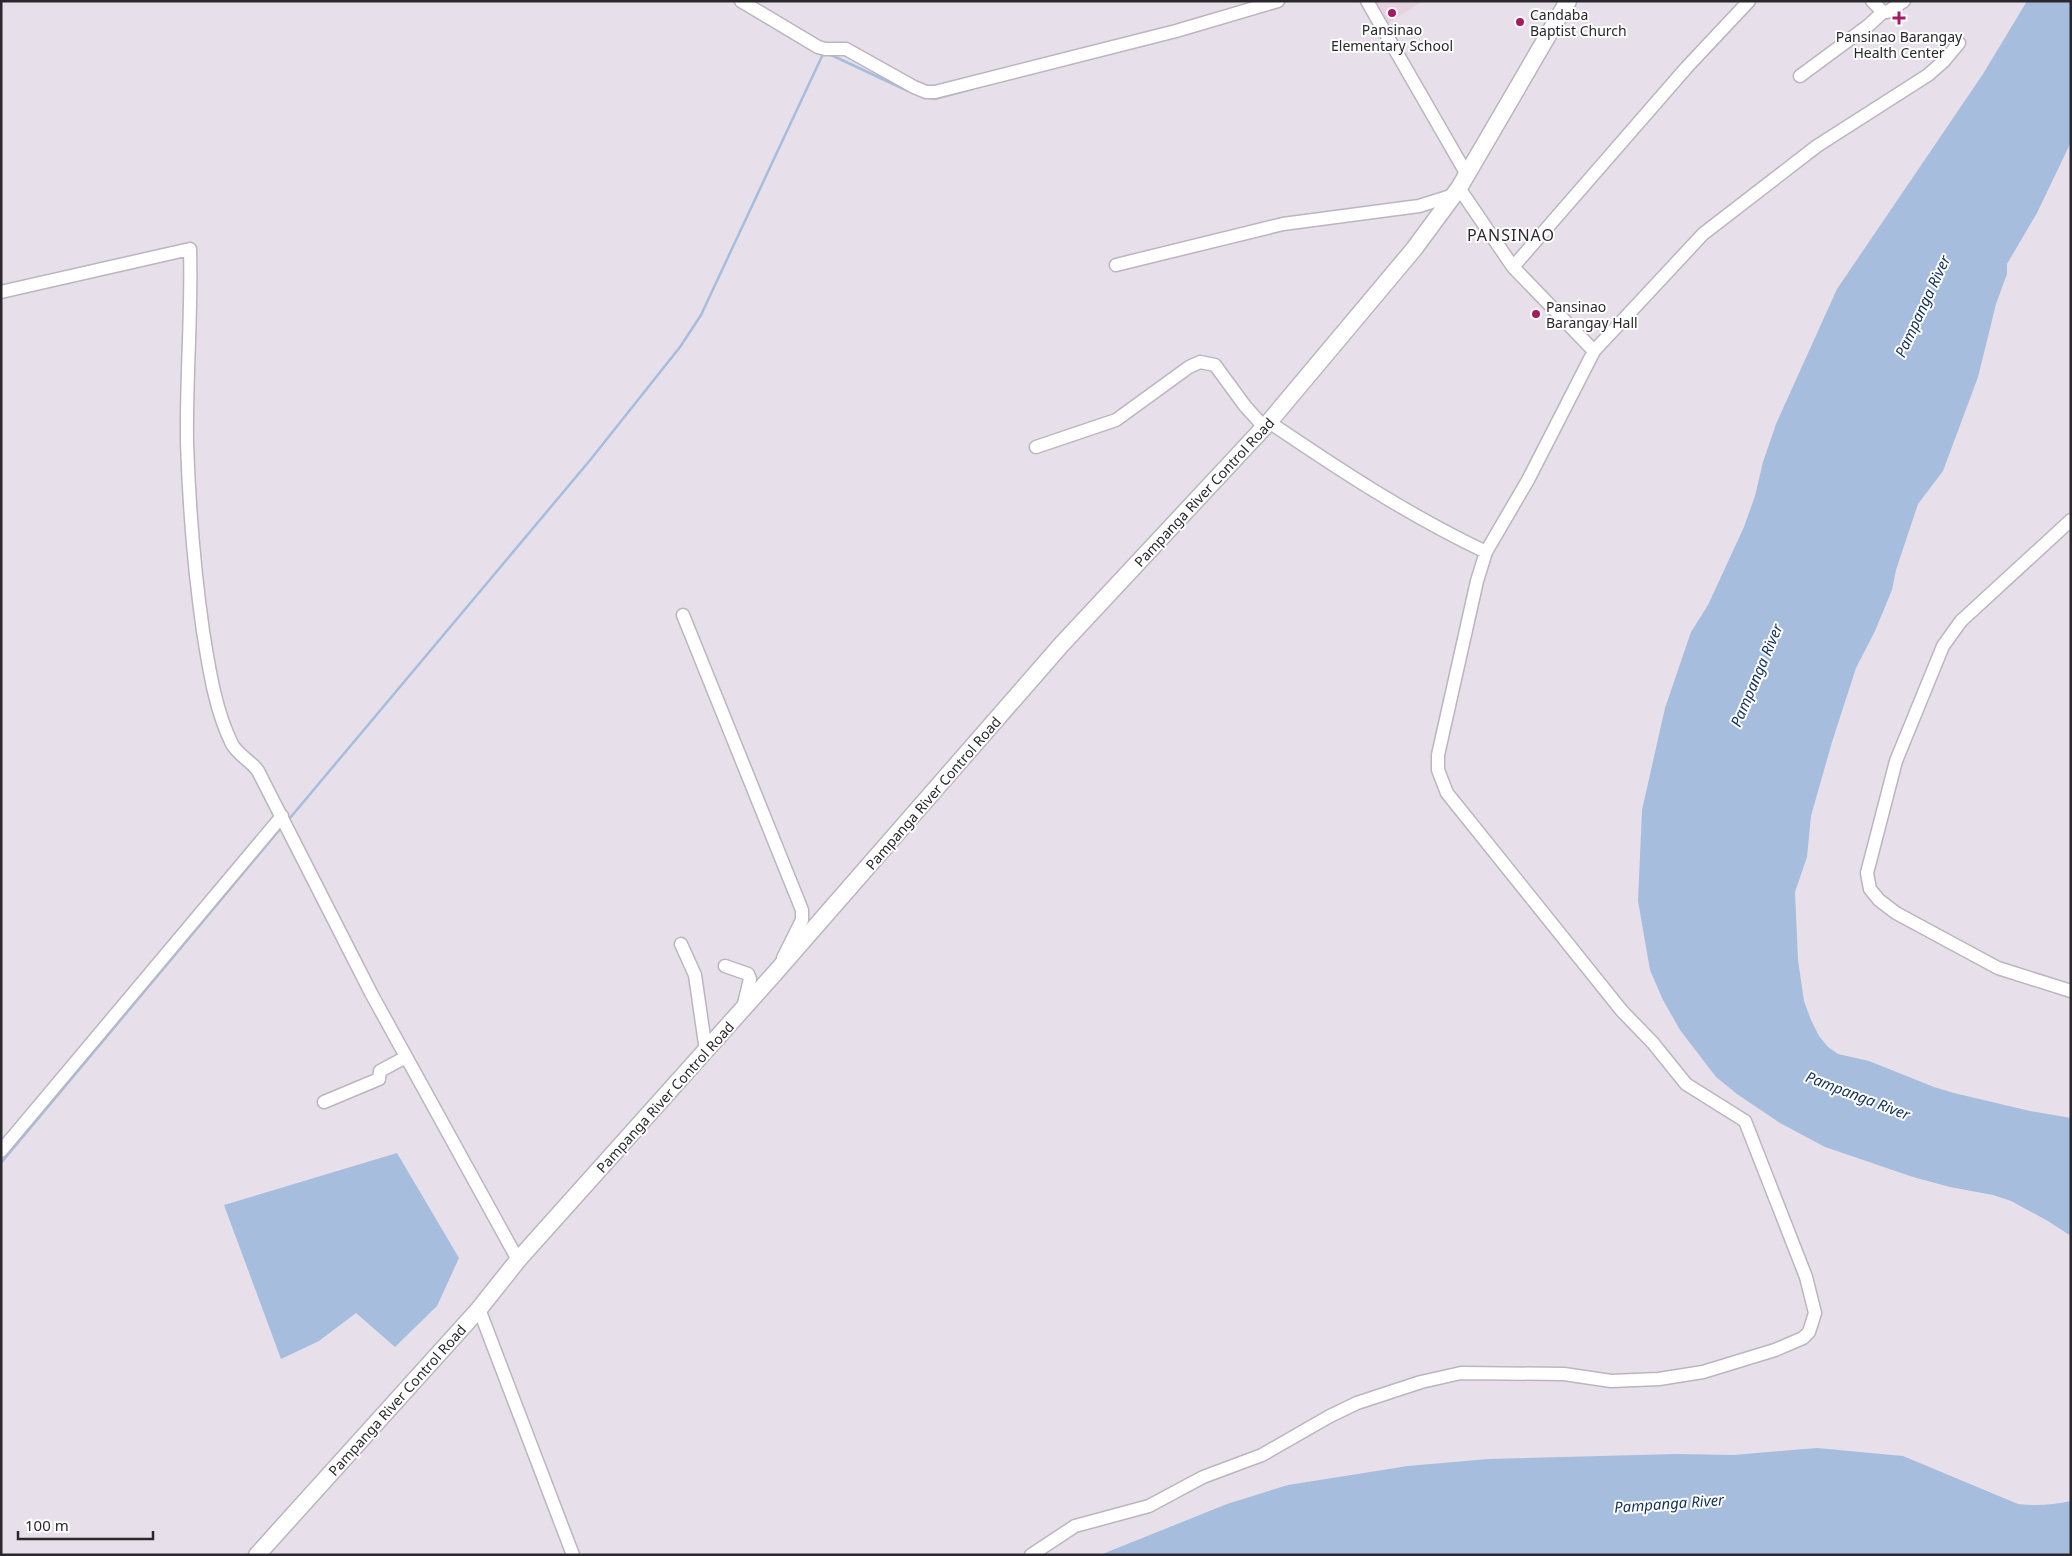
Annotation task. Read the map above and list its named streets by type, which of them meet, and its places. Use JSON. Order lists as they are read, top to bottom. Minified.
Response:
{"streets":{"main road":["Pampanga River Control Road"]},"districts":["PANSINAO"],"water":["Pampanga River"],"places":{"other":["Pansinao Elementary School","Candaba Baptist Church","Pansinao Barangay Hall"],"health":["Pansinao Barangay Health Center"]},"scale_bar":"100 m"}
